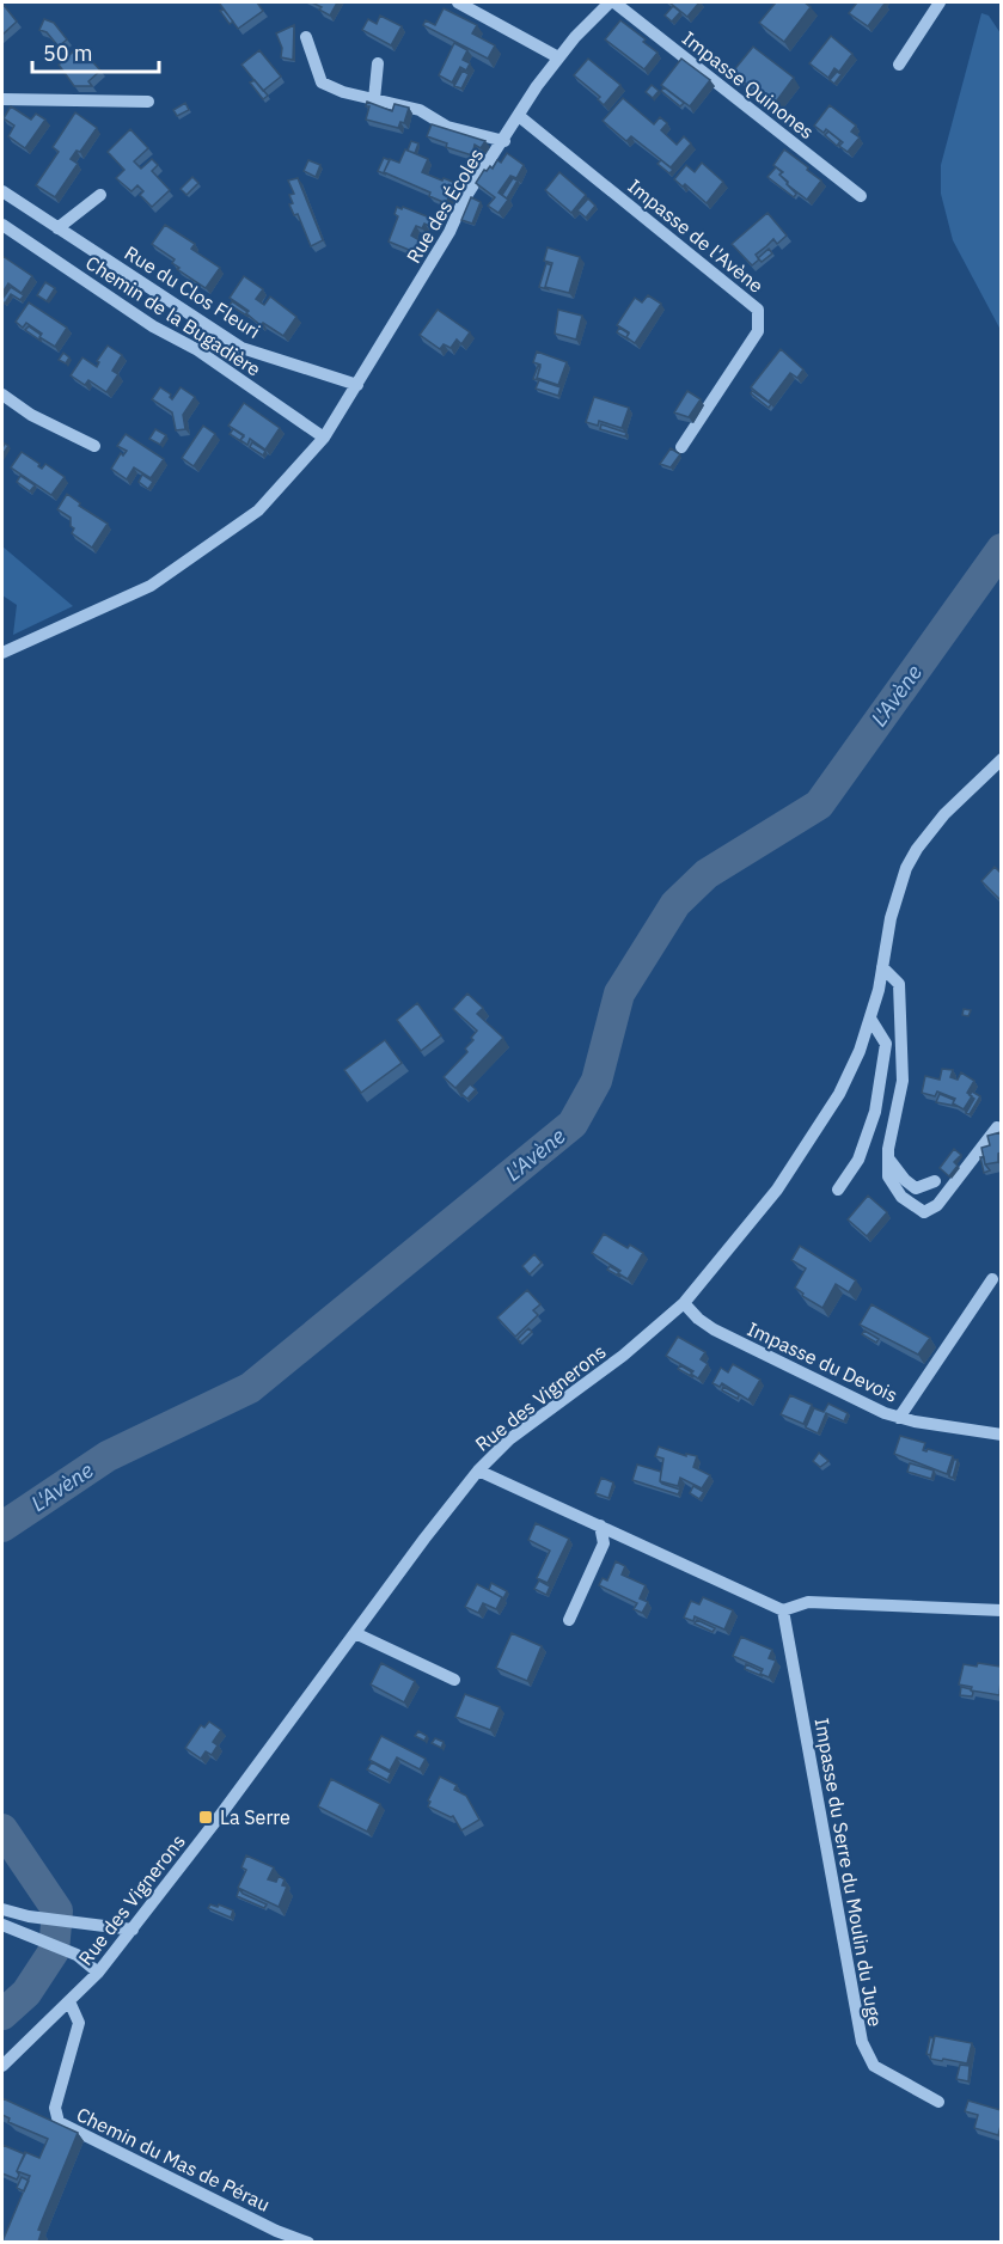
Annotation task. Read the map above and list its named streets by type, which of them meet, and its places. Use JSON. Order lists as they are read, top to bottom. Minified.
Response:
{"streets":{"street":["Impasse Quinones","Rue des Écoles","Impasse de l'Avène","Rue du Clos Fleuri","Chemin de la Bugadière","Impasse du Devois","Rue des Vignerons","Impasse du Serre du Moulin du Juge","Chemin du Mas de Pérau"]},"crossings":[["Impasse Quinones","Rue des Écoles"],["Rue des Écoles","Impasse de l'Avène"],["Rue des Écoles","Rue du Clos Fleuri"],["Rue des Écoles","Chemin de la Bugadière"],["Impasse du Devois","Rue des Vignerons"],["Rue des Vignerons","Chemin du Mas de Pérau"]],"water":["L'Avène"],"places":{"transit":["La Serre"]},"scale_bar":"50 m"}
